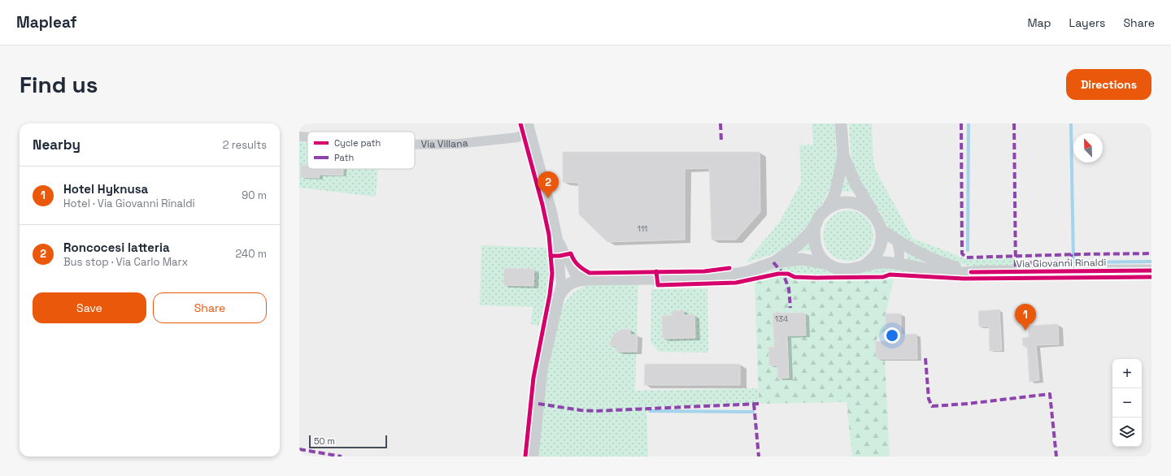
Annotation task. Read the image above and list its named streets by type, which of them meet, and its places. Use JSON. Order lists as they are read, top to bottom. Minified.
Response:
{"streets":{"street":["Via Villana","Via Giovanni Rinaldi"]},"house_numbers":["111","134"],"legend":["Cycle path","Path"],"scale_bar":"50 m","north":"top left","page":{"header":"Mapleaf","nav":["Map","Layers","Share"],"buttons":["Directions",["Save","Share"]],"title":"Find us","heading":["Nearby","2 results"],"list":[{"mark":"1","name":"Hotel Hyknusa","note":"Hotel · Via Giovanni Rinaldi","value":"90 m"},{"mark":"2","name":"Roncocesi latteria","note":"Bus stop · Via Carlo Marx","value":"240 m"}],"pins":["2","1"],"map_buttons":["+","−"],"scale":"50 m"}}
